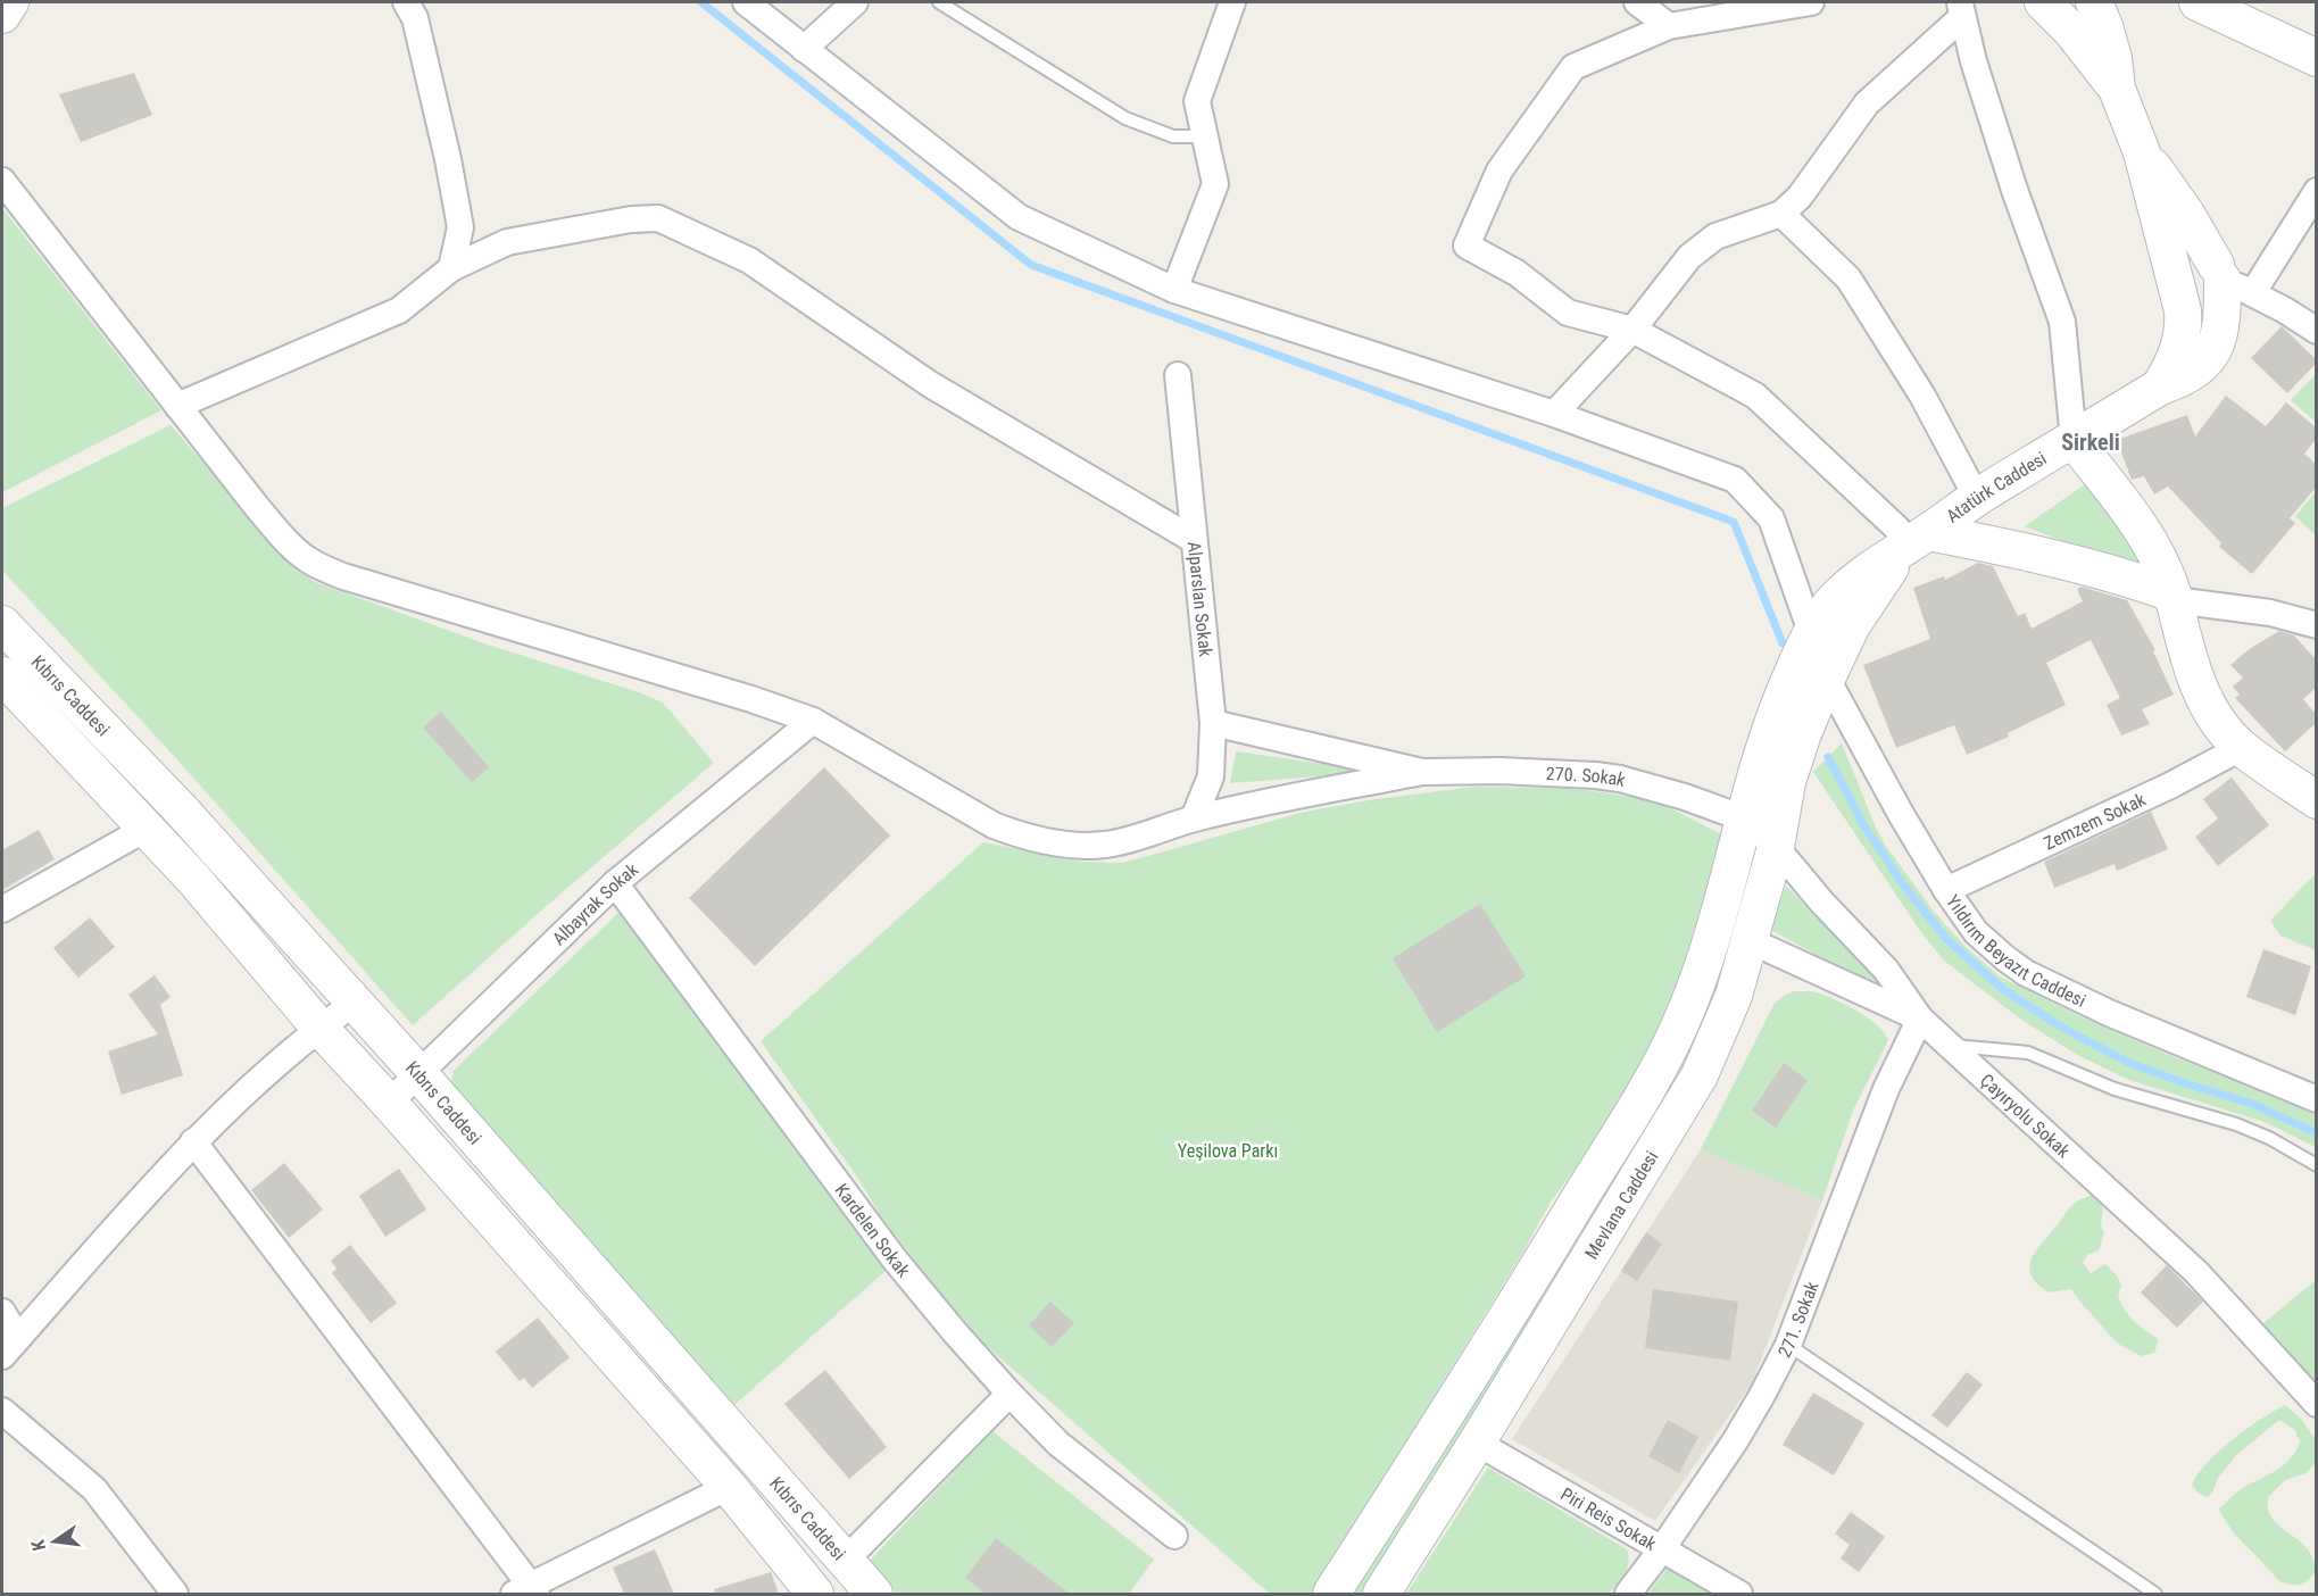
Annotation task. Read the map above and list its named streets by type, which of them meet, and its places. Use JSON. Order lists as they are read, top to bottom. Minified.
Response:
{"streets":{"street":["Atatürk Caddesi","Alparslan Sokak","Kıbrıs Caddesi","270. Sokak","Zemzem Sokak","Albayrak Sokak","Yıldırım Beyazıt Caddesi","Çayıryolu Sokak","Mevlana Caddesi","Kardelen Sokak","271. Sokak","Piri Reis Sokak"]},"crossings":[["Atatürk Caddesi","270. Sokak"],["Atatürk Caddesi","Çayıryolu Sokak"],["Kıbrıs Caddesi","Albayrak Sokak"],["270. Sokak","Çayıryolu Sokak"],["Zemzem Sokak","Yıldırım Beyazıt Caddesi"],["Albayrak Sokak","Kardelen Sokak"],["Yıldırım Beyazıt Caddesi","Mevlana Caddesi"],["Çayıryolu Sokak","Mevlana Caddesi"],["Çayıryolu Sokak","271. Sokak"],["Mevlana Caddesi","Piri Reis Sokak"],["271. Sokak","Piri Reis Sokak"]],"districts":["Sirkeli"],"parks":["Yeşilova Parkı"],"north":"left"}
